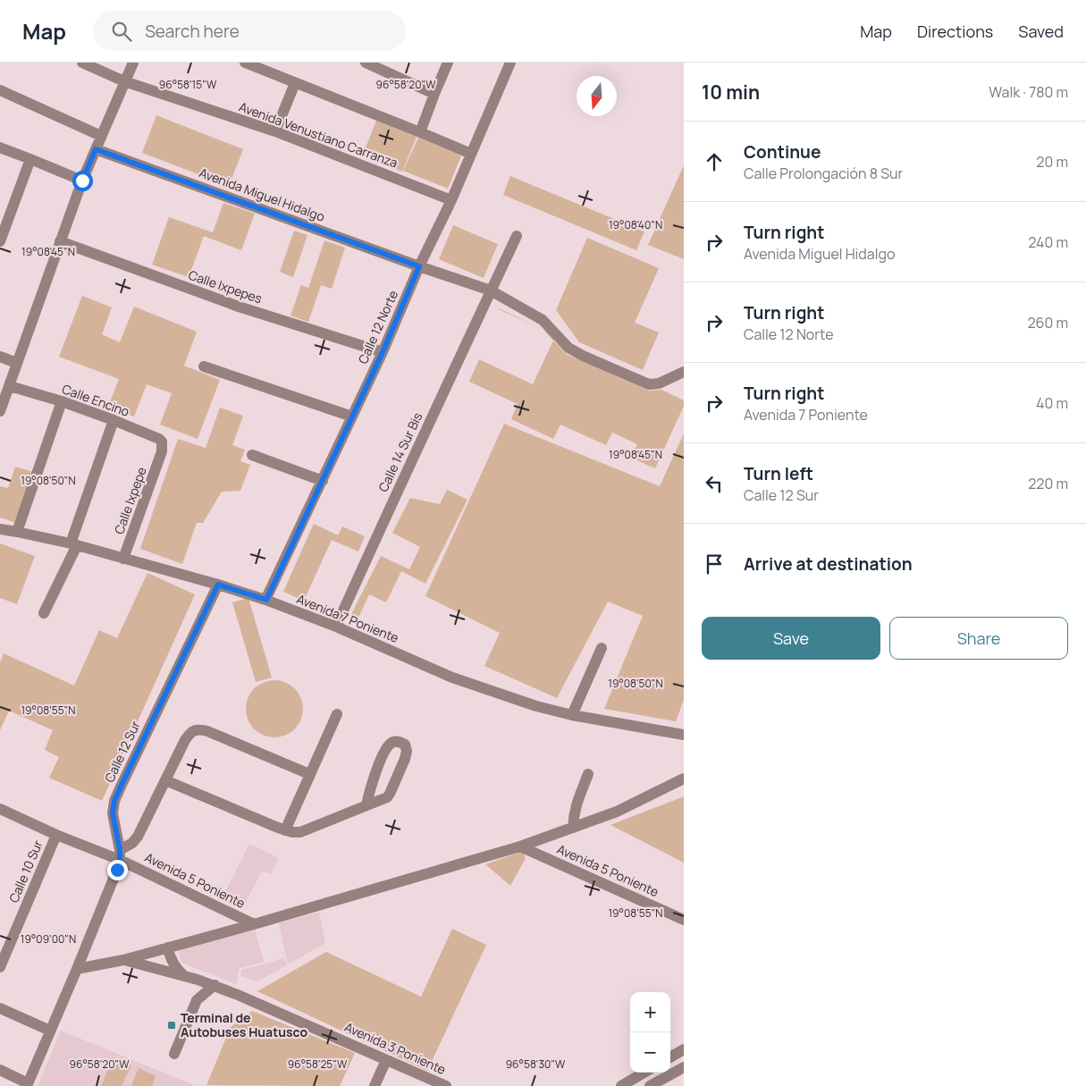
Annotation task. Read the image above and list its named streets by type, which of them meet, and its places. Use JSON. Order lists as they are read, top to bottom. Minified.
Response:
{"streets":{"street":["Avenida Venustiano Carranza","Avenida Miguel Hidalgo","Calle Ixpepes","Calle 12 Norte","Calle Encino","Calle 14 Sur Bis","Calle Ixpepe","Avenida 7 Poniente","Calle 12 Sur","Avenida 5 Poniente","Calle 10 Sur","Avenida 3 Poniente"]},"crossings":[["Avenida Venustiano Carranza","Calle 12 Norte"],["Avenida Miguel Hidalgo","Calle 12 Norte"],["Avenida Miguel Hidalgo","Calle 14 Sur Bis"],["Calle Ixpepes","Calle 12 Norte"],["Calle 12 Norte","Avenida 7 Poniente"],["Calle Encino","Calle Ixpepe"],["Calle 14 Sur Bis","Avenida 7 Poniente"],["Calle Ixpepe","Avenida 7 Poniente"],["Avenida 7 Poniente","Calle 12 Sur"],["Calle 12 Sur","Avenida 5 Poniente"],["Avenida 5 Poniente","Calle 10 Sur"],["Avenida 5 Poniente","Avenida 3 Poniente"]],"places":{"transit":["Terminal de Autobuses Huatusco"]},"north":"bottom","page":{"header":"Map","search":"Search here","nav":["Map","Directions","Saved"],"heading":["10 min","Walk · 780 m"],"list":[["Continue","Calle Prolongación 8 Sur","20 m"],["Turn right","Avenida Miguel Hidalgo","240 m"],["Turn right","Calle 12 Norte","260 m"],["Turn right","Avenida 7 Poniente","40 m"],["Turn left","Calle 12 Sur","220 m"],"Arrive at destination"],"buttons":["Save","Share"],"map_buttons":["+","−"]},"coordinates":["96°58'15\"W","96°58'20\"W","19°08'40\"N","19°08'45\"N","19°08'50\"N","19°08'55\"N","19°09'00\"N","96°58'25\"W","96°58'30\"W"]}
